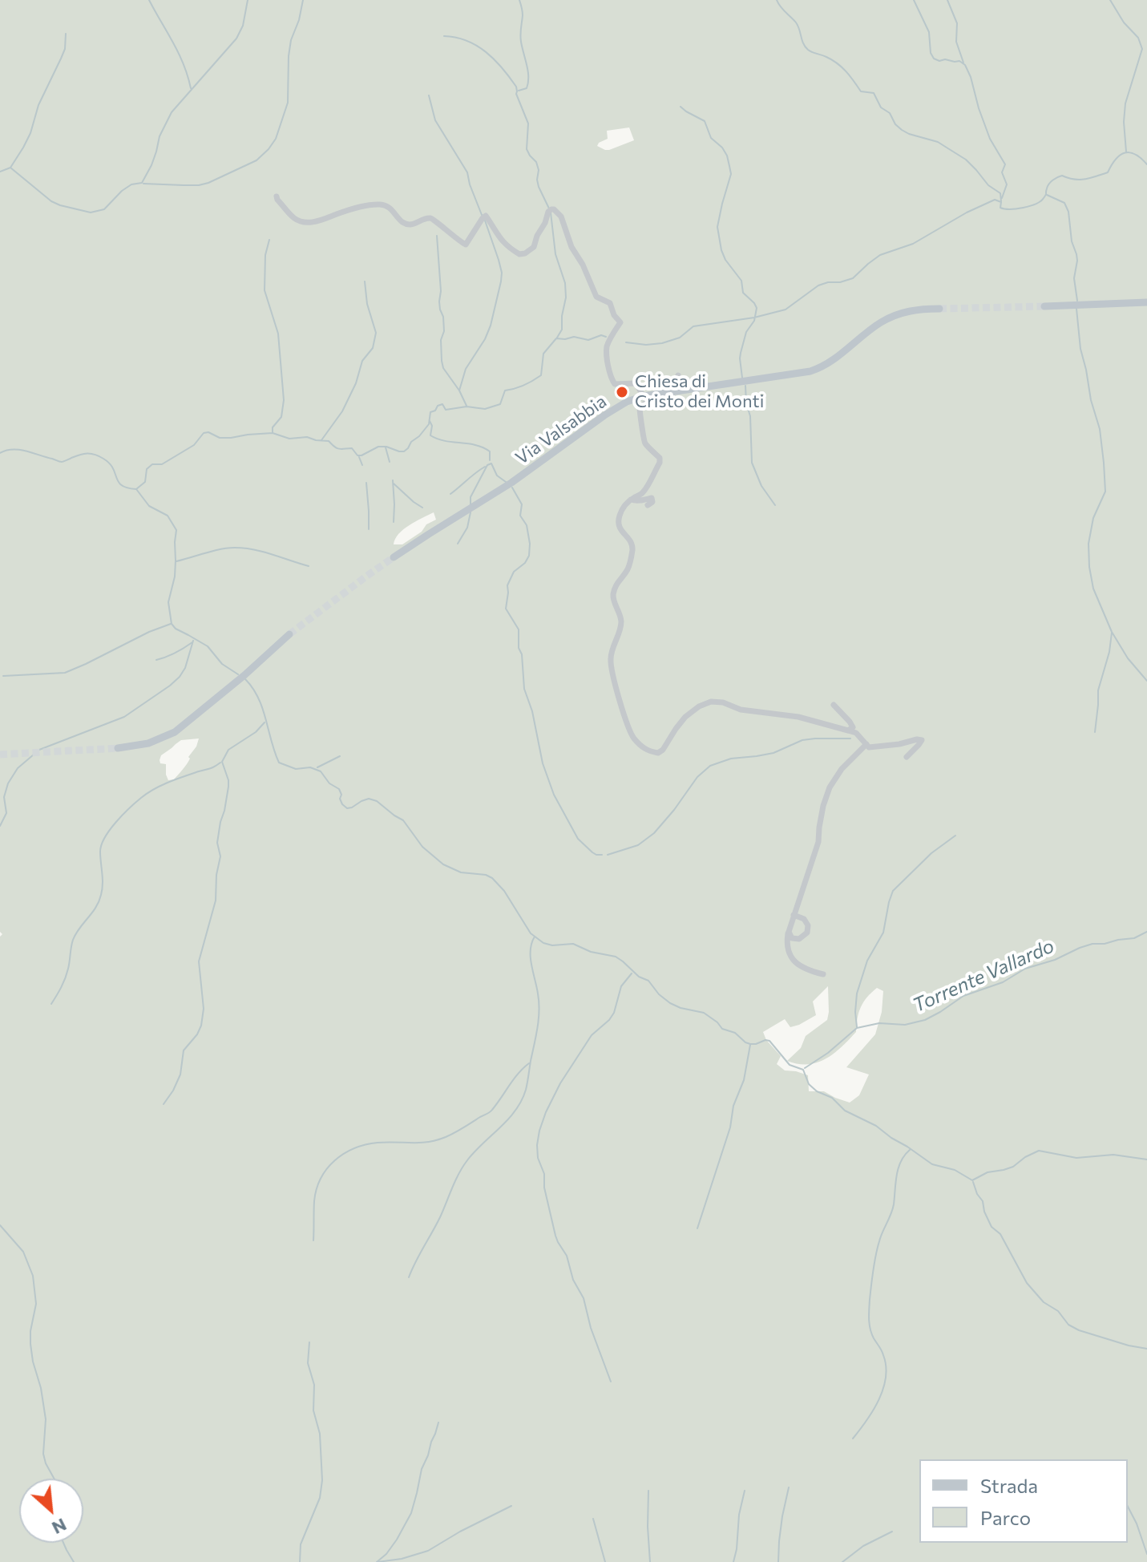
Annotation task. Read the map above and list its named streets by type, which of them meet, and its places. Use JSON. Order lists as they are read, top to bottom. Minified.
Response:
{"streets":{"main road":["Via Valsabbia"]},"water":["Torrente Vallardo"],"places":["Chiesa di Cristo dei Monti"],"legend":["Strada","Parco"],"north":"bottom right"}
